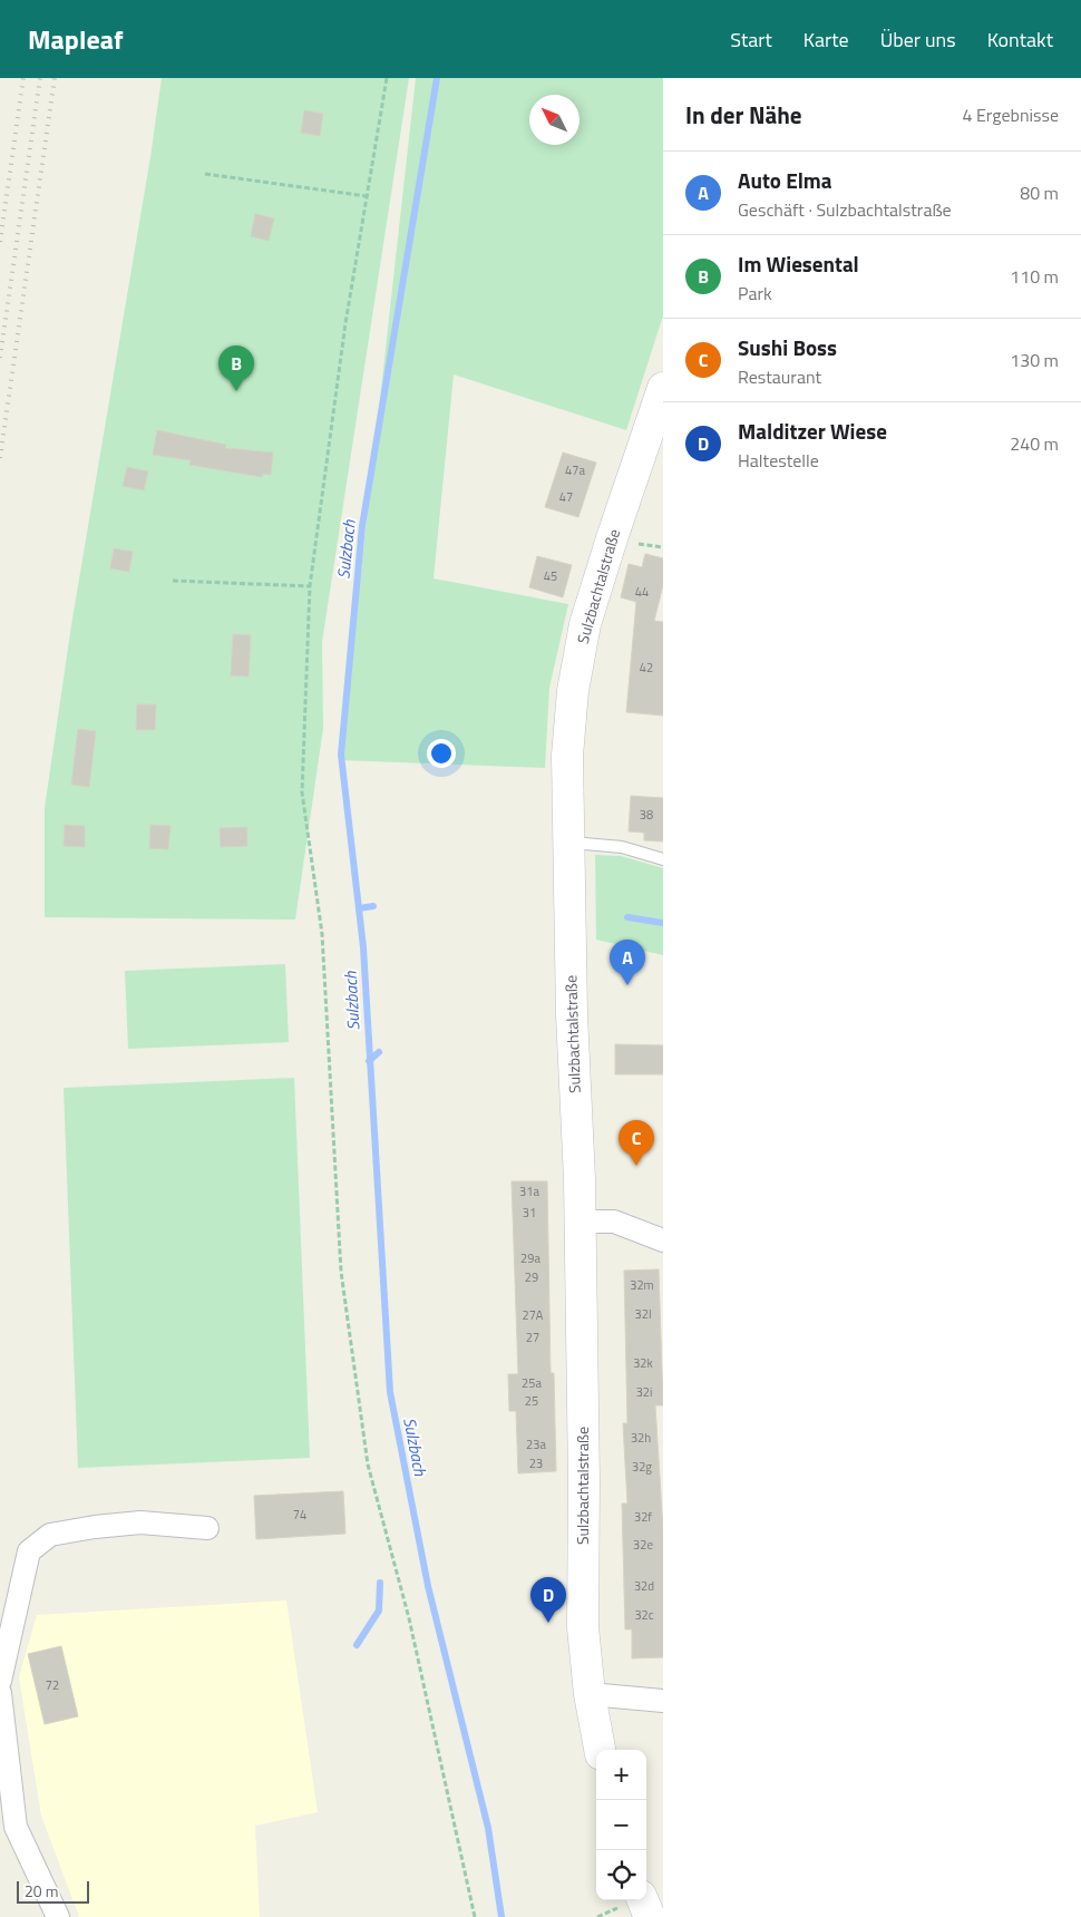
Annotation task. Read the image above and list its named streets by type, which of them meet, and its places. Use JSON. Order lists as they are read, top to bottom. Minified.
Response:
{"streets":{"main road":["Sulzbachtalstraße"]},"water":["Sulzbach"],"house_numbers":["47a","47","45","44","42","38","31a","31","29a","29","32m","32l","27A","27","32k","25a","32i","25","32h","23a","23","32g","74","32f","32e","32d","32c","72"],"scale_bar":"20 m","north":"top left","page":{"header":"Mapleaf","nav":["Start","Karte","Über uns","Kontakt"],"heading":["In der Nähe","4 Ergebnisse"],"list":[{"mark":"A","name":"Auto Elma","note":"Geschäft · Sulzbachtalstraße","value":"80 m"},{"mark":"B","name":"Im Wiesental","note":"Park","value":"110 m"},{"mark":"C","name":"Sushi Boss","note":"Restaurant","value":"130 m"},{"mark":"D","name":"Malditzer Wiese","note":"Haltestelle","value":"240 m"}],"pins":["B","A","C","D"],"map_buttons":["+","−"],"scale":"20 m"}}
